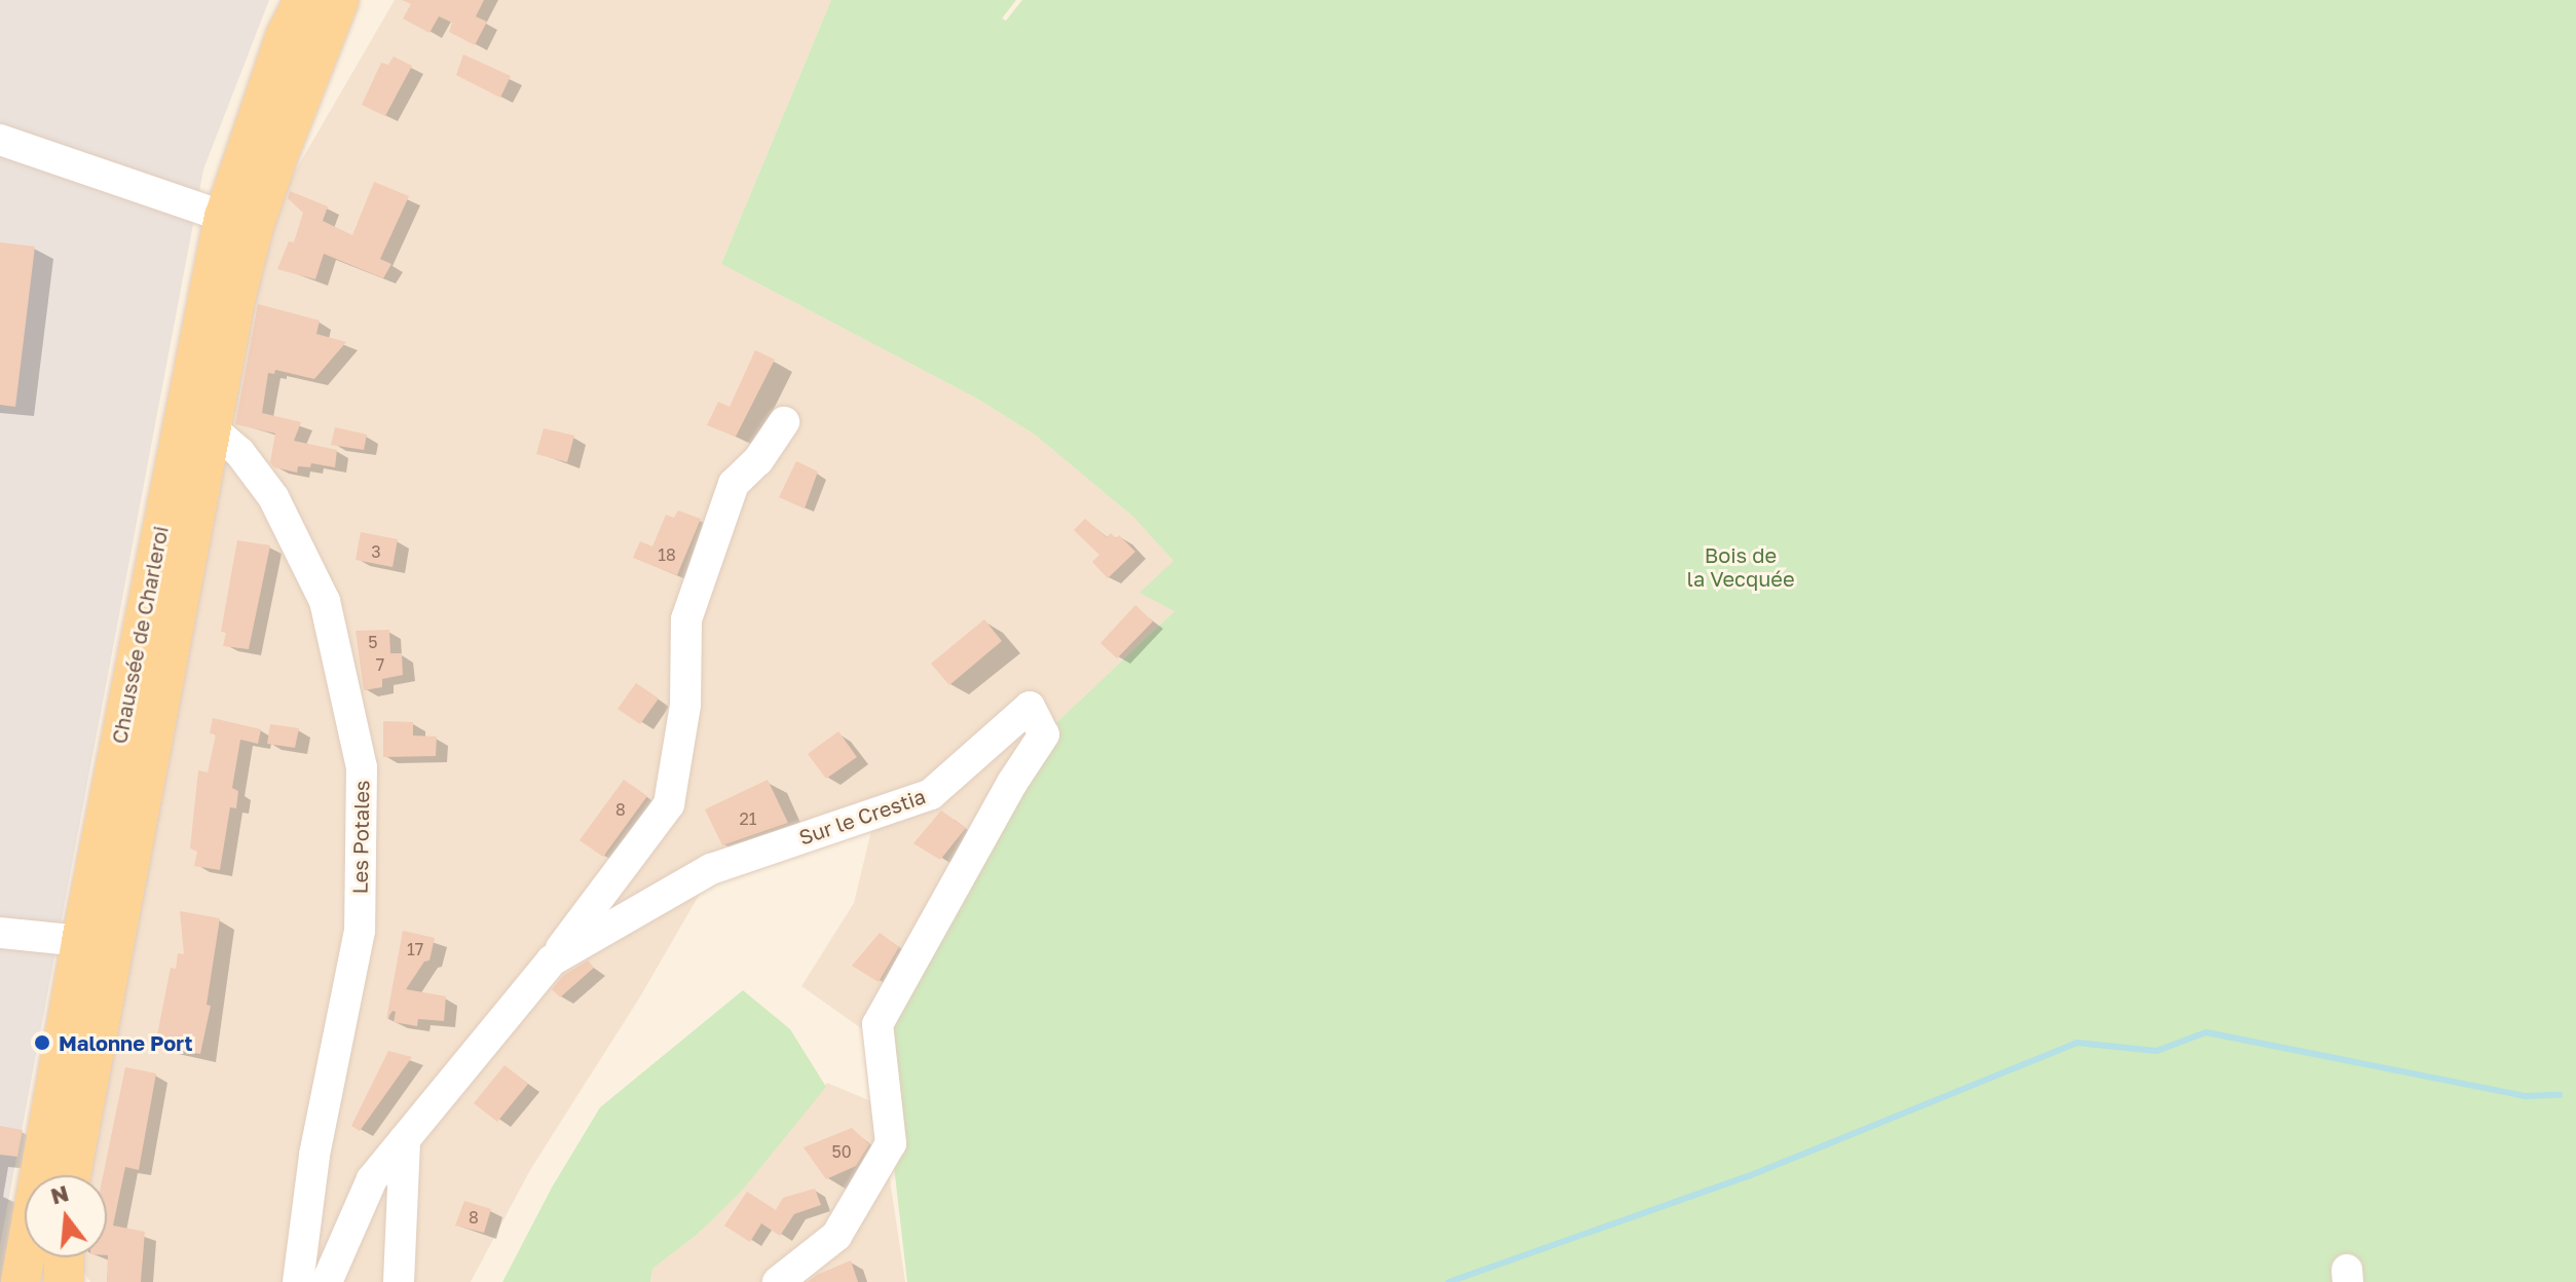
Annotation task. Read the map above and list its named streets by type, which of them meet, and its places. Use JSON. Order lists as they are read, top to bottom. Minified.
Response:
{"streets":{"main road":["Chaussée de Charleroi"],"street":["Sur le Crestia","Les Potales"]},"crossings":[["Chaussée de Charleroi","Les Potales"]],"parks":["Bois de la Vecquée"],"places":["Malonne Port"],"house_numbers":["3","18","5","7","8","21","17","50","8"],"north":"top"}
